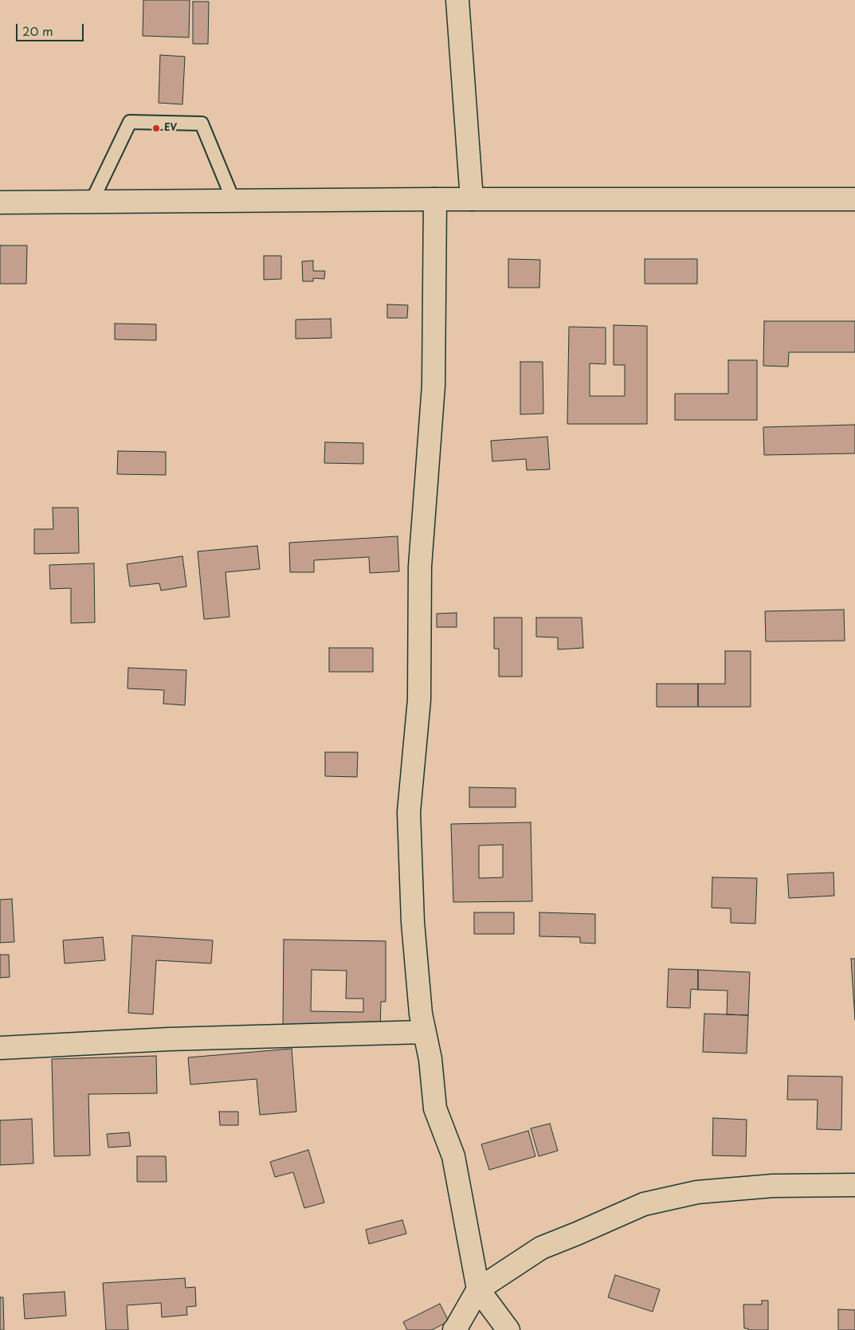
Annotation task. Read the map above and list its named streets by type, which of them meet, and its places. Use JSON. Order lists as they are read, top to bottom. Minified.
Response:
{"places":["EV"],"scale_bar":"20 m"}
